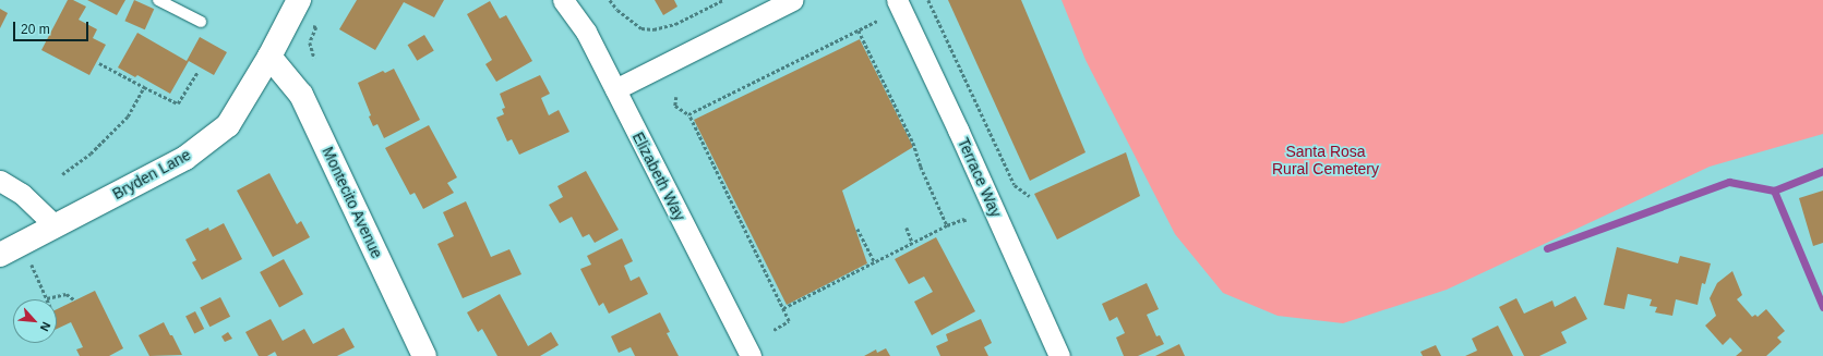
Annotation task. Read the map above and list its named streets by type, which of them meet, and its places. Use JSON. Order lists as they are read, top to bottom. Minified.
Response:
{"streets":{"street":["Bryden Lane","Elizabeth Way","Terrace Way","Montecito Avenue"]},"crossings":[["Bryden Lane","Montecito Avenue"]],"parks":["Santa Rosa Rural Cemetery"],"scale_bar":"20 m","north":"bottom right"}
